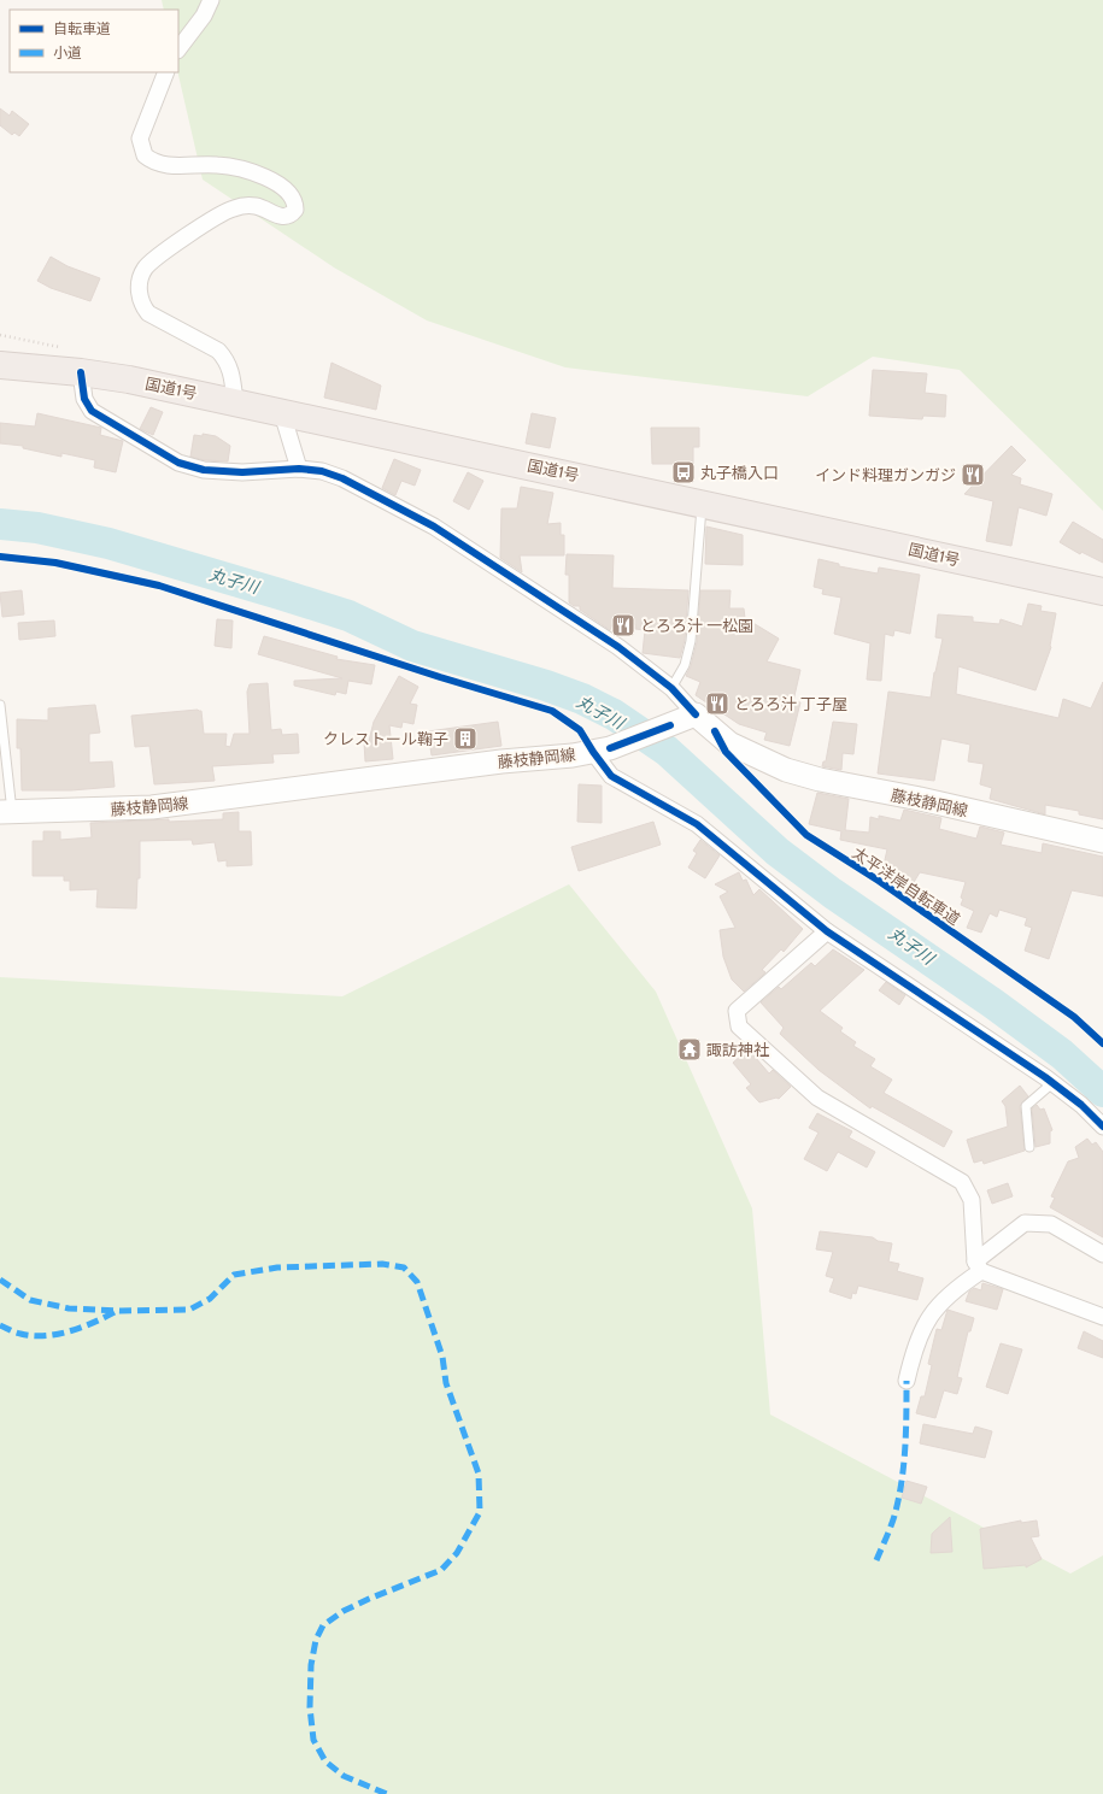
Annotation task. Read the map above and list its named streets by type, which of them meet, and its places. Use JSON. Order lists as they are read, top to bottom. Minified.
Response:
{"streets":{"highway":["国道1号"],"main road":["藤枝静岡線"],"cycle path":["太平洋岸自転車道"]},"water":["丸子川"],"places":{"bus stop":["丸子橋入口"],"restaurant":["インド料理ガンガジ","とろろ汁 一松園","とろろ汁 丁子屋"],"building":["クレストール鞠子"],"temple":["諏訪神社"]},"legend":["自転車道","小道"]}
